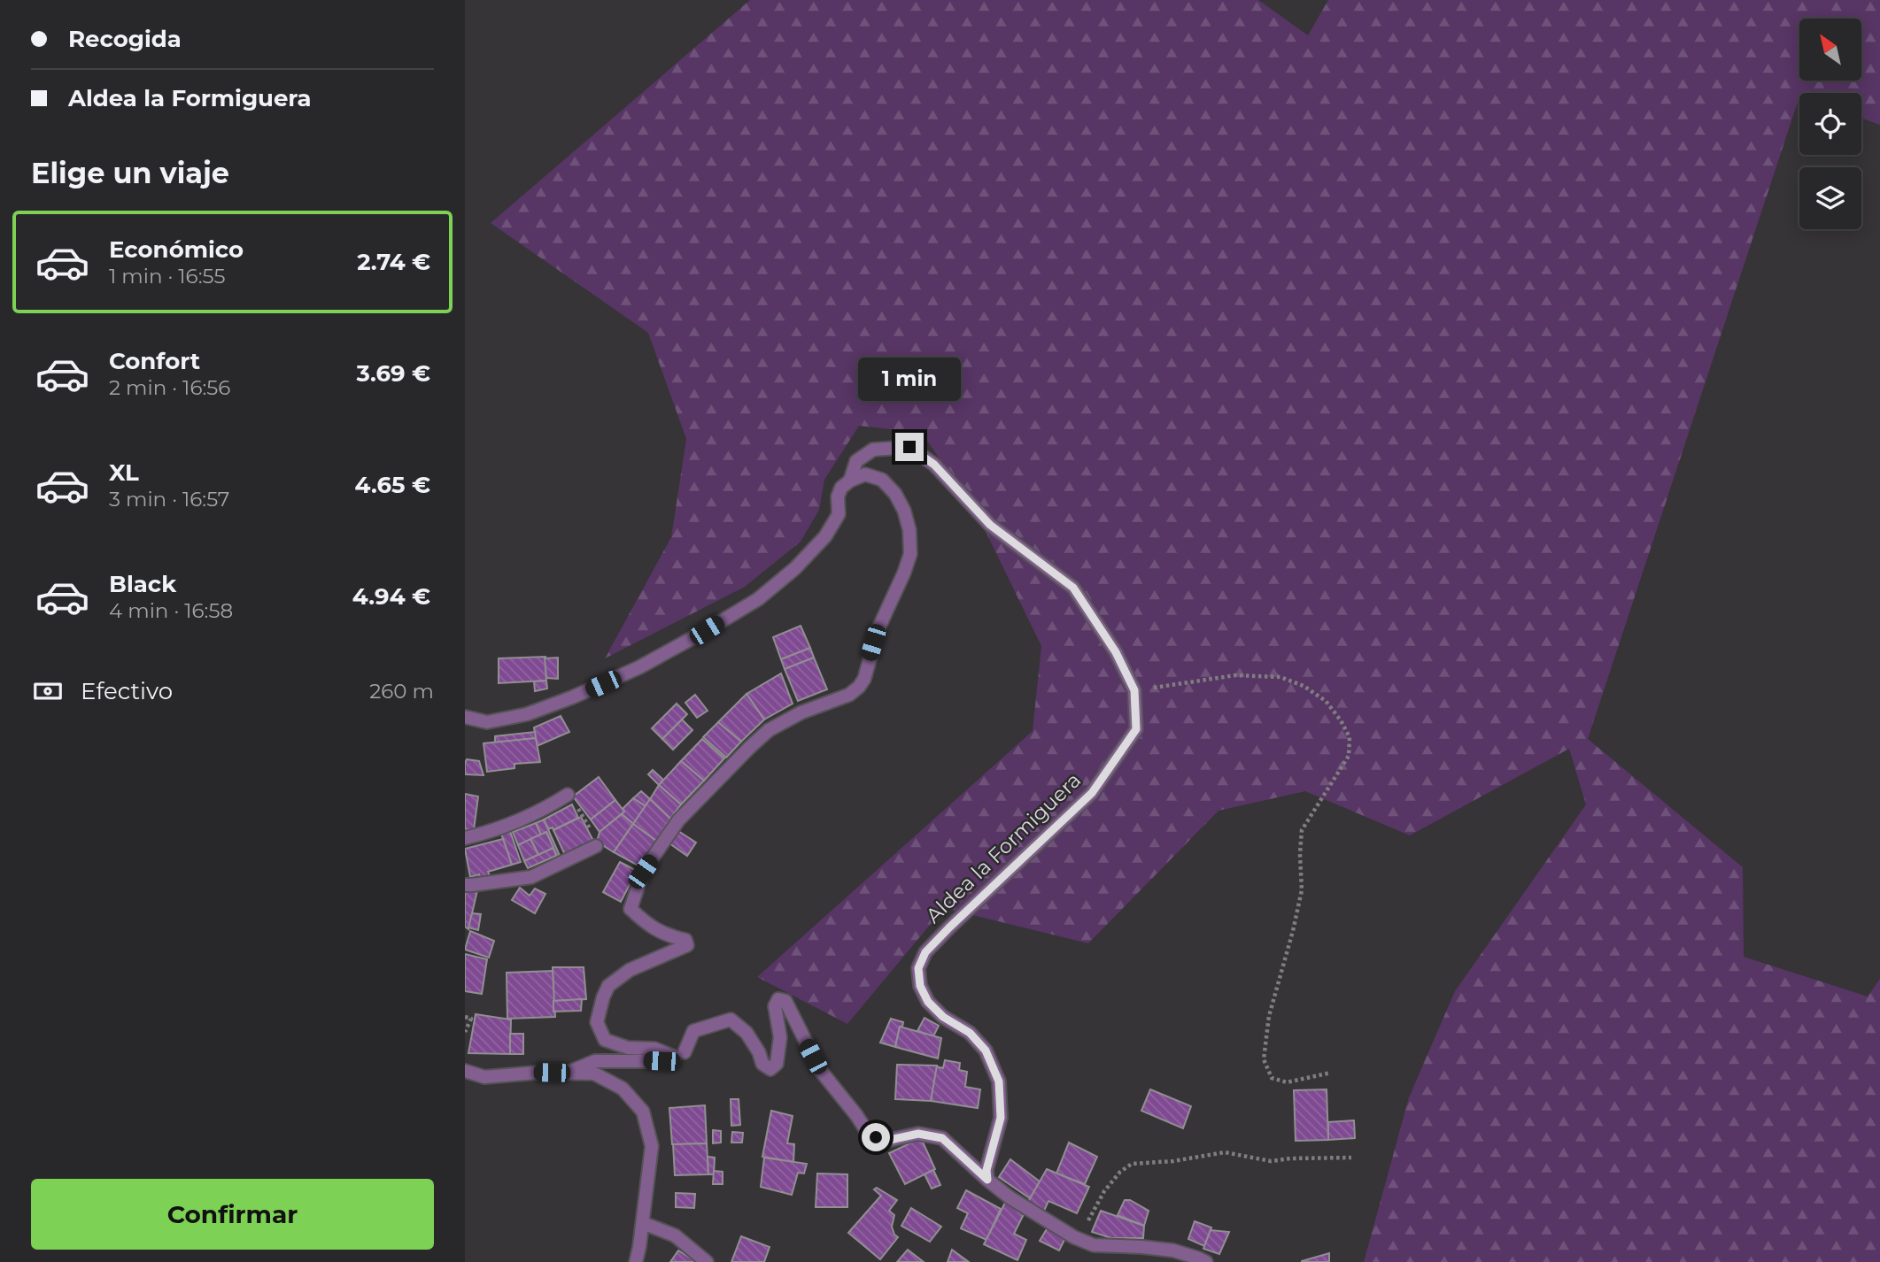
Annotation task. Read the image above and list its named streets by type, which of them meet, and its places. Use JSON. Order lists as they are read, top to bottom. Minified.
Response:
{"streets":{"street":["Aldea la Formiguera"]},"north":"top left","page":{"banner":["Recogida","Aldea la Formiguera"],"heading":"Elige un viaje","list":[{"name":"Económico","note":"1 min · 16:55","value":"2.74 €"},{"name":"Confort","note":"2 min · 16:56","value":"3.69 €"},{"name":"XL","note":"3 min · 16:57","value":"4.65 €"},{"name":"Black","note":"4 min · 16:58","value":"4.94 €"}],"bubble":"1 min","pay":["Efectivo","260 m"],"buttons":"Confirmar"}}
